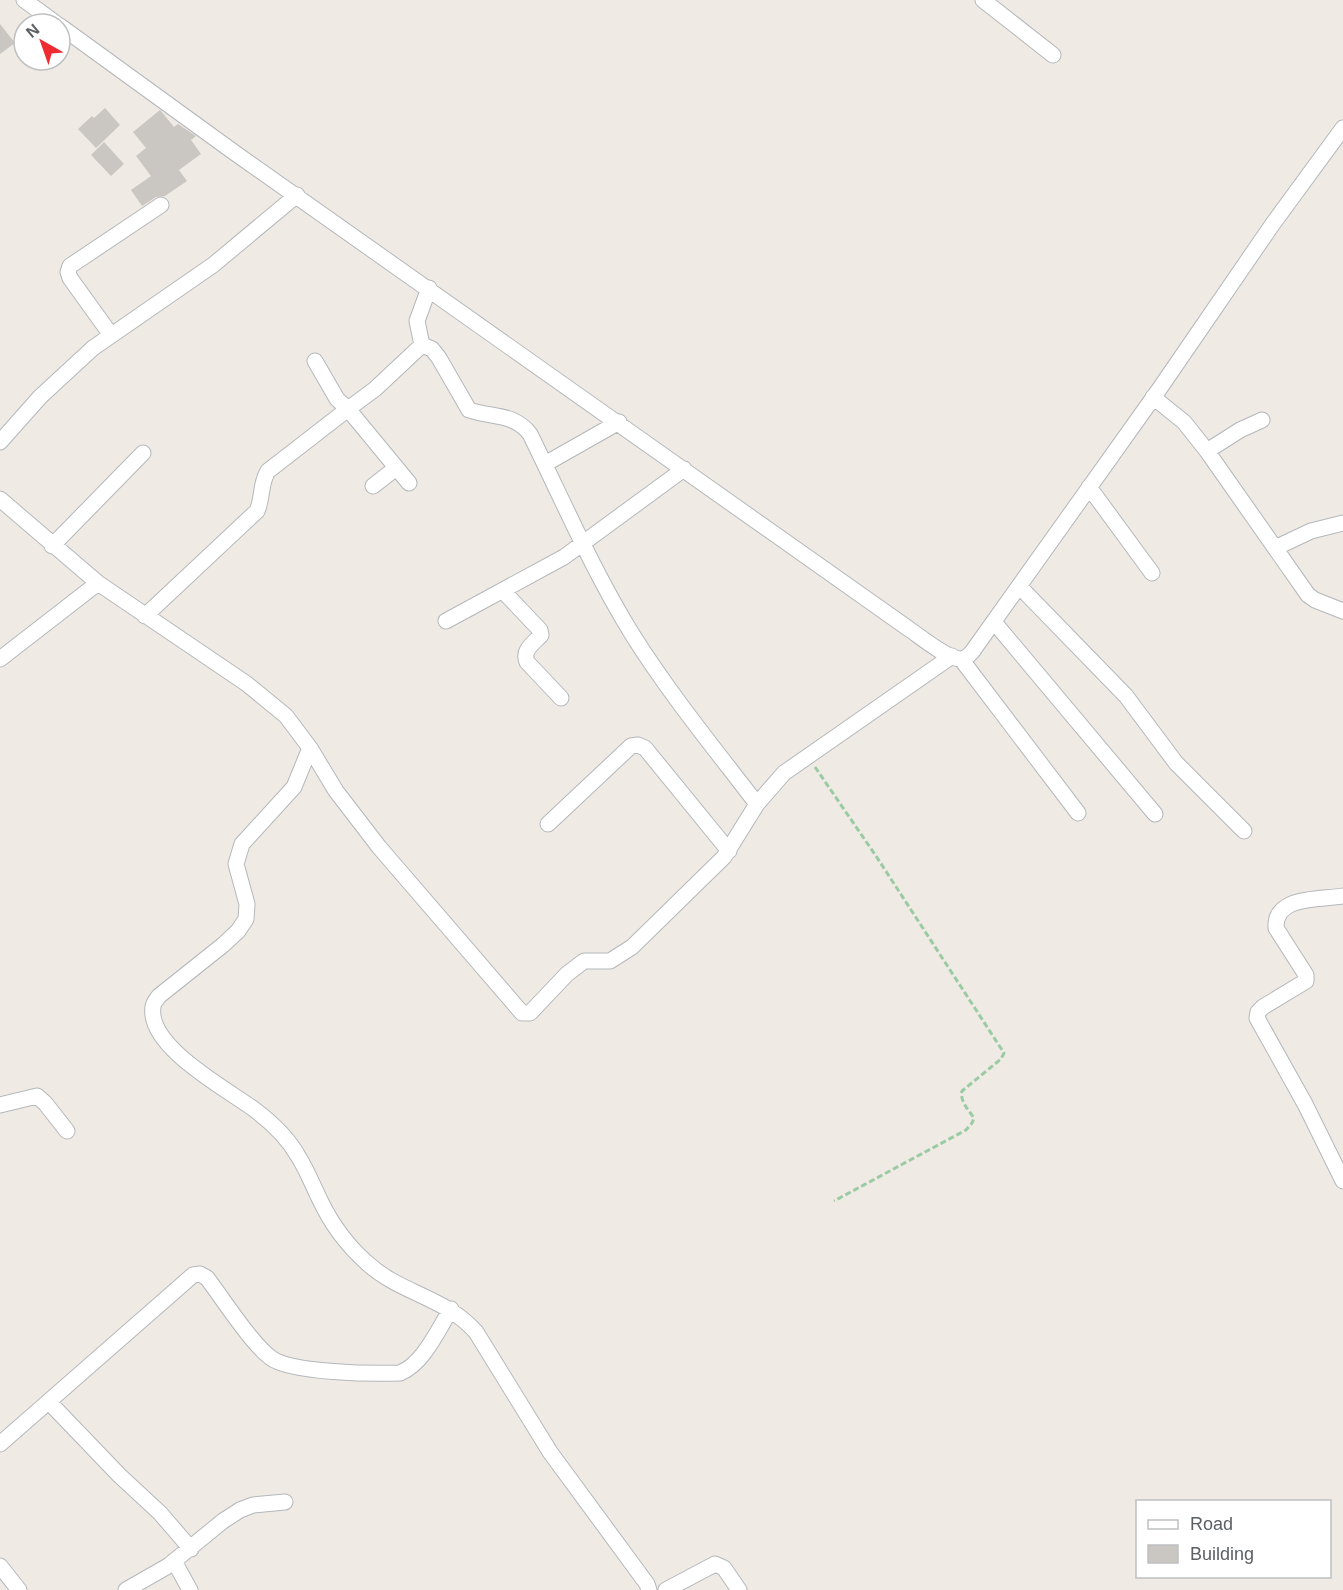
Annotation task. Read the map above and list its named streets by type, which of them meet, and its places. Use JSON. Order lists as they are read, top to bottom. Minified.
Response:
{"legend":["Road","Building"],"north":"top left"}
